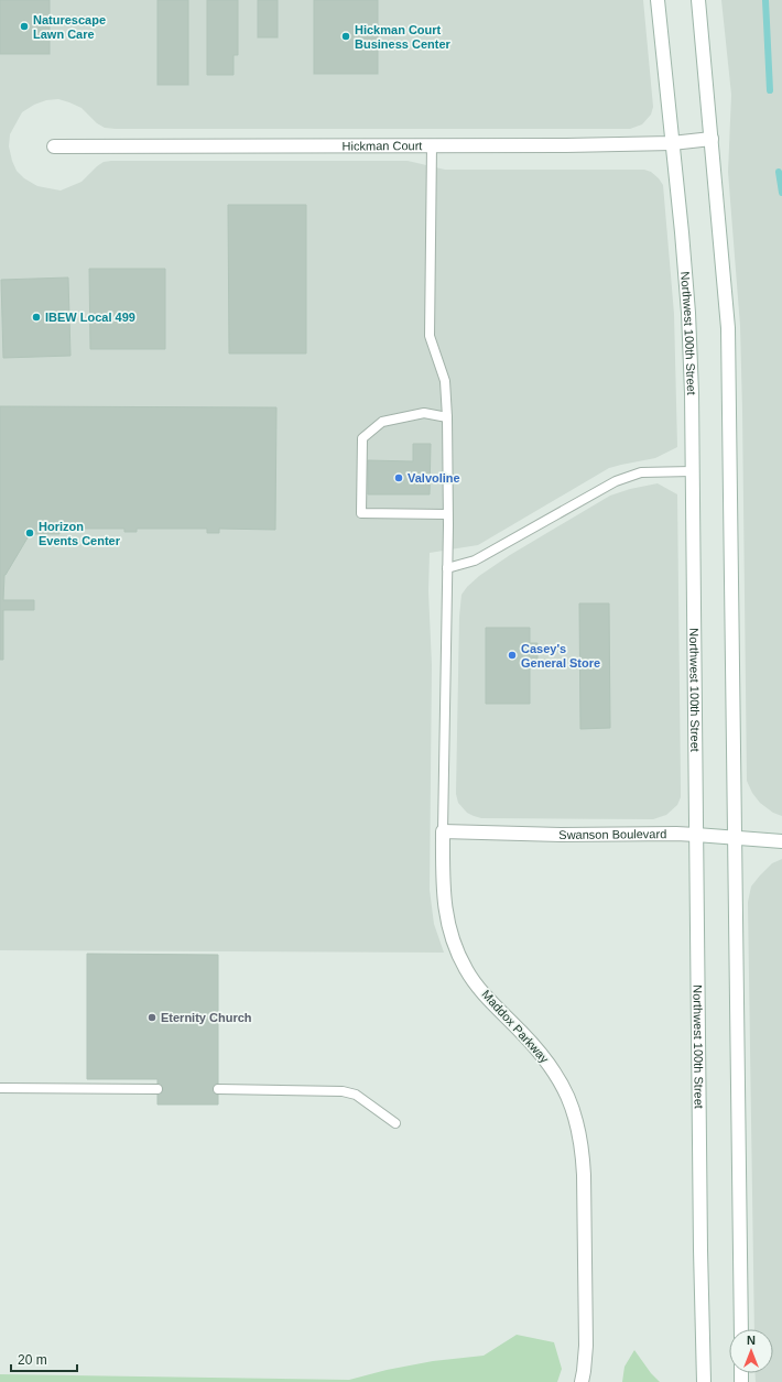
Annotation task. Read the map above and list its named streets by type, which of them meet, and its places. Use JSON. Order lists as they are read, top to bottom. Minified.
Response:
{"streets":{"main road":["Hickman Court","Northwest 100th Street","Swanson Boulevard","Maddox Parkway"]},"crossings":[["Hickman Court","Northwest 100th Street"],["Northwest 100th Street","Swanson Boulevard"],["Swanson Boulevard","Maddox Parkway"]],"places":["Naturescape Lawn Care","Hickman Court Business Center","IBEW Local 499","Valvoline","Horizon Events Center","Casey's General Store","Eternity Church"],"scale_bar":"20 m","north":"top"}
